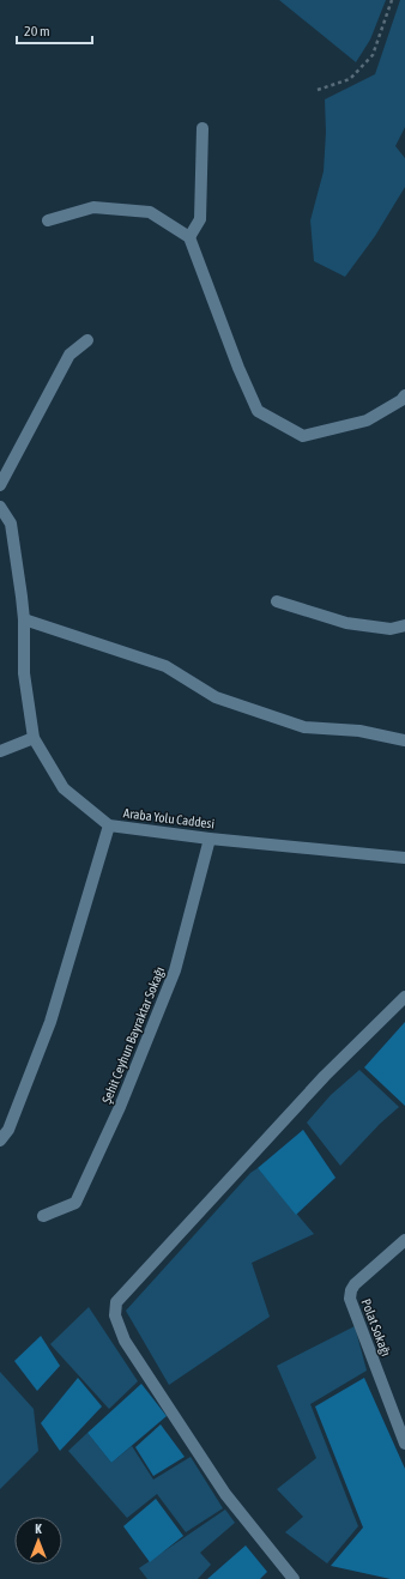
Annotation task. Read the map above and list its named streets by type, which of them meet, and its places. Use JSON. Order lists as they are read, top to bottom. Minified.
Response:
{"streets":{"street":["Araba Yolu Caddesi","Şehit Ceyhun Bayraktar Sokağı","Polat Sokağı"]},"crossings":[["Araba Yolu Caddesi","Şehit Ceyhun Bayraktar Sokağı"]],"scale_bar":"20 m","north":"top"}
